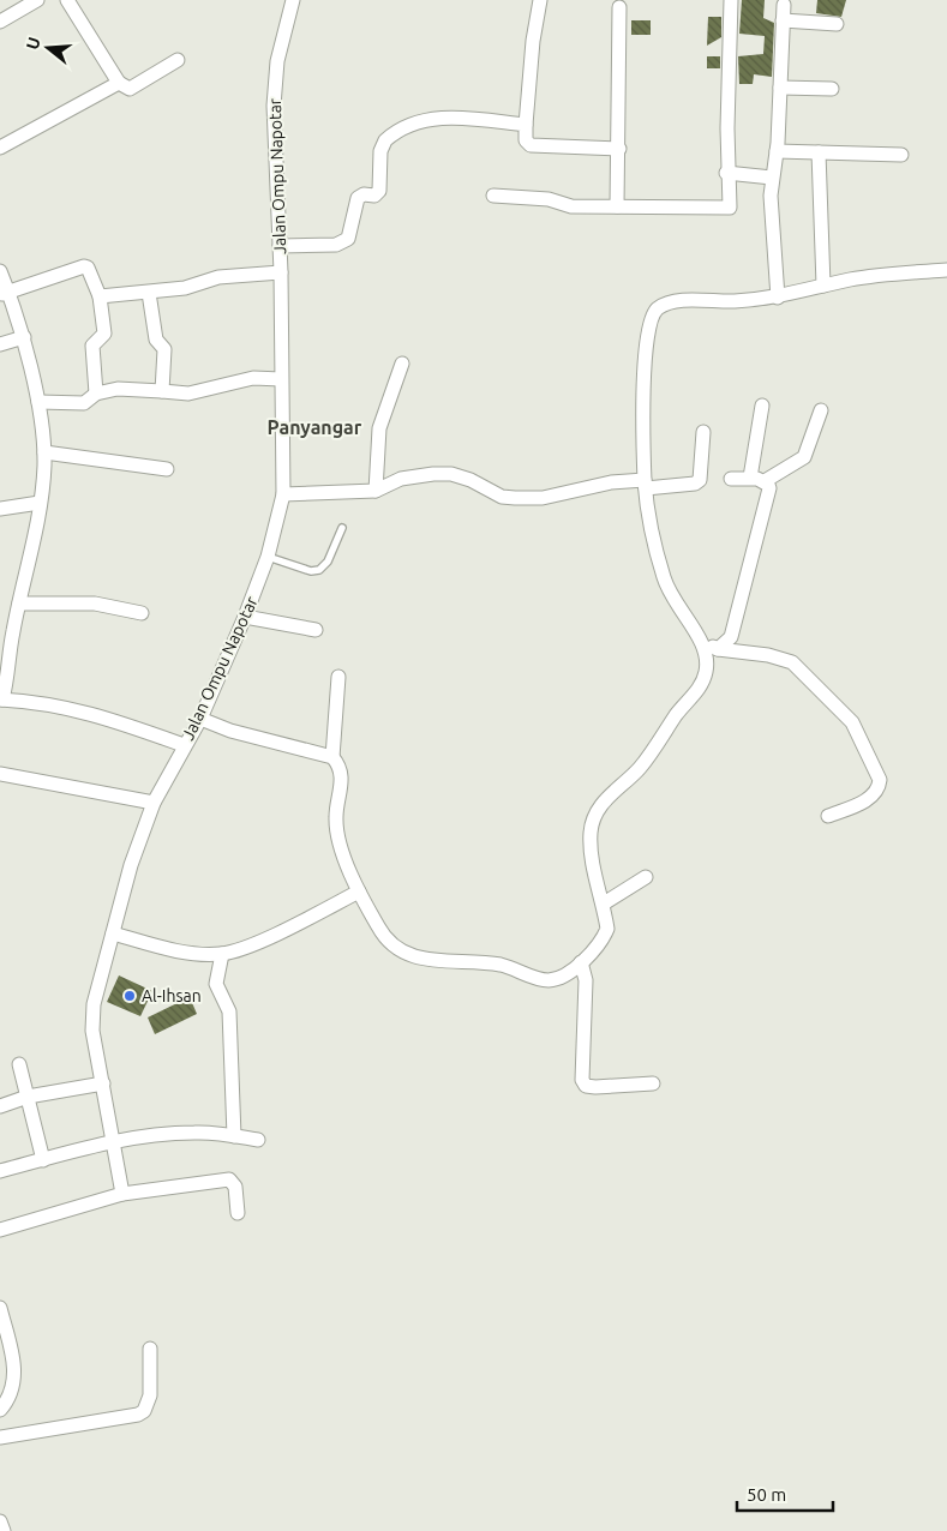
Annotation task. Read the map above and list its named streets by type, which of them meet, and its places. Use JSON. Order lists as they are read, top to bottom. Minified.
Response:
{"streets":{"street":["Jalan Ompu Napotar"]},"districts":["Panyangar"],"places":["Al-Ihsan"],"scale_bar":"50 m","north":"left"}
